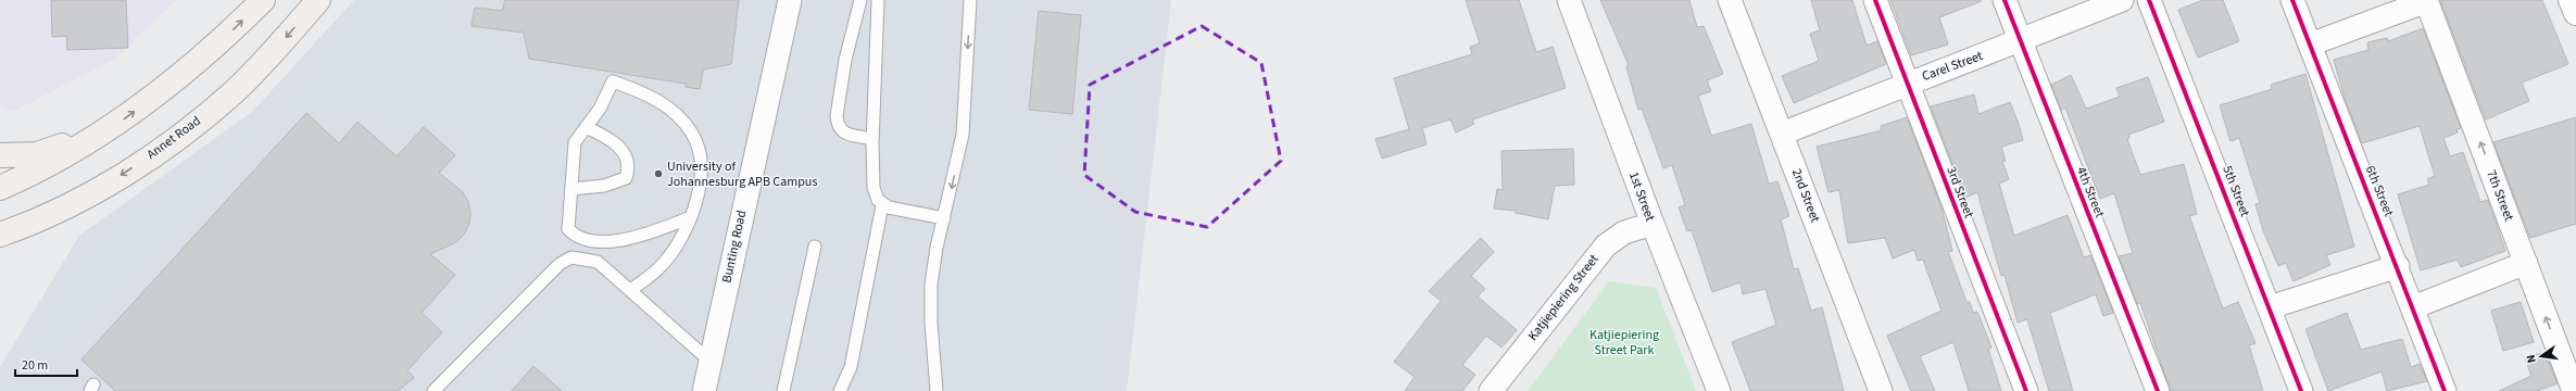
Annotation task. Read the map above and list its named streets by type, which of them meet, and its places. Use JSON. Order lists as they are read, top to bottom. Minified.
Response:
{"streets":{"main road":["Annet Road"],"street":["Carel Street","5th Street","6th Street","3rd Street","4th Street","2nd Street","7th Street","1st Street","Bunting Road","Katjiepiering Street"]},"crossings":[["Carel Street","3rd Street"],["Carel Street","4th Street"],["Carel Street","2nd Street"],["1st Street","Katjiepiering Street"]],"one_way":["7th Street"],"parks":["Katjiepiering Street Park"],"places":["University of Johannesburg APB Campus"],"scale_bar":"20 m","north":"left"}
